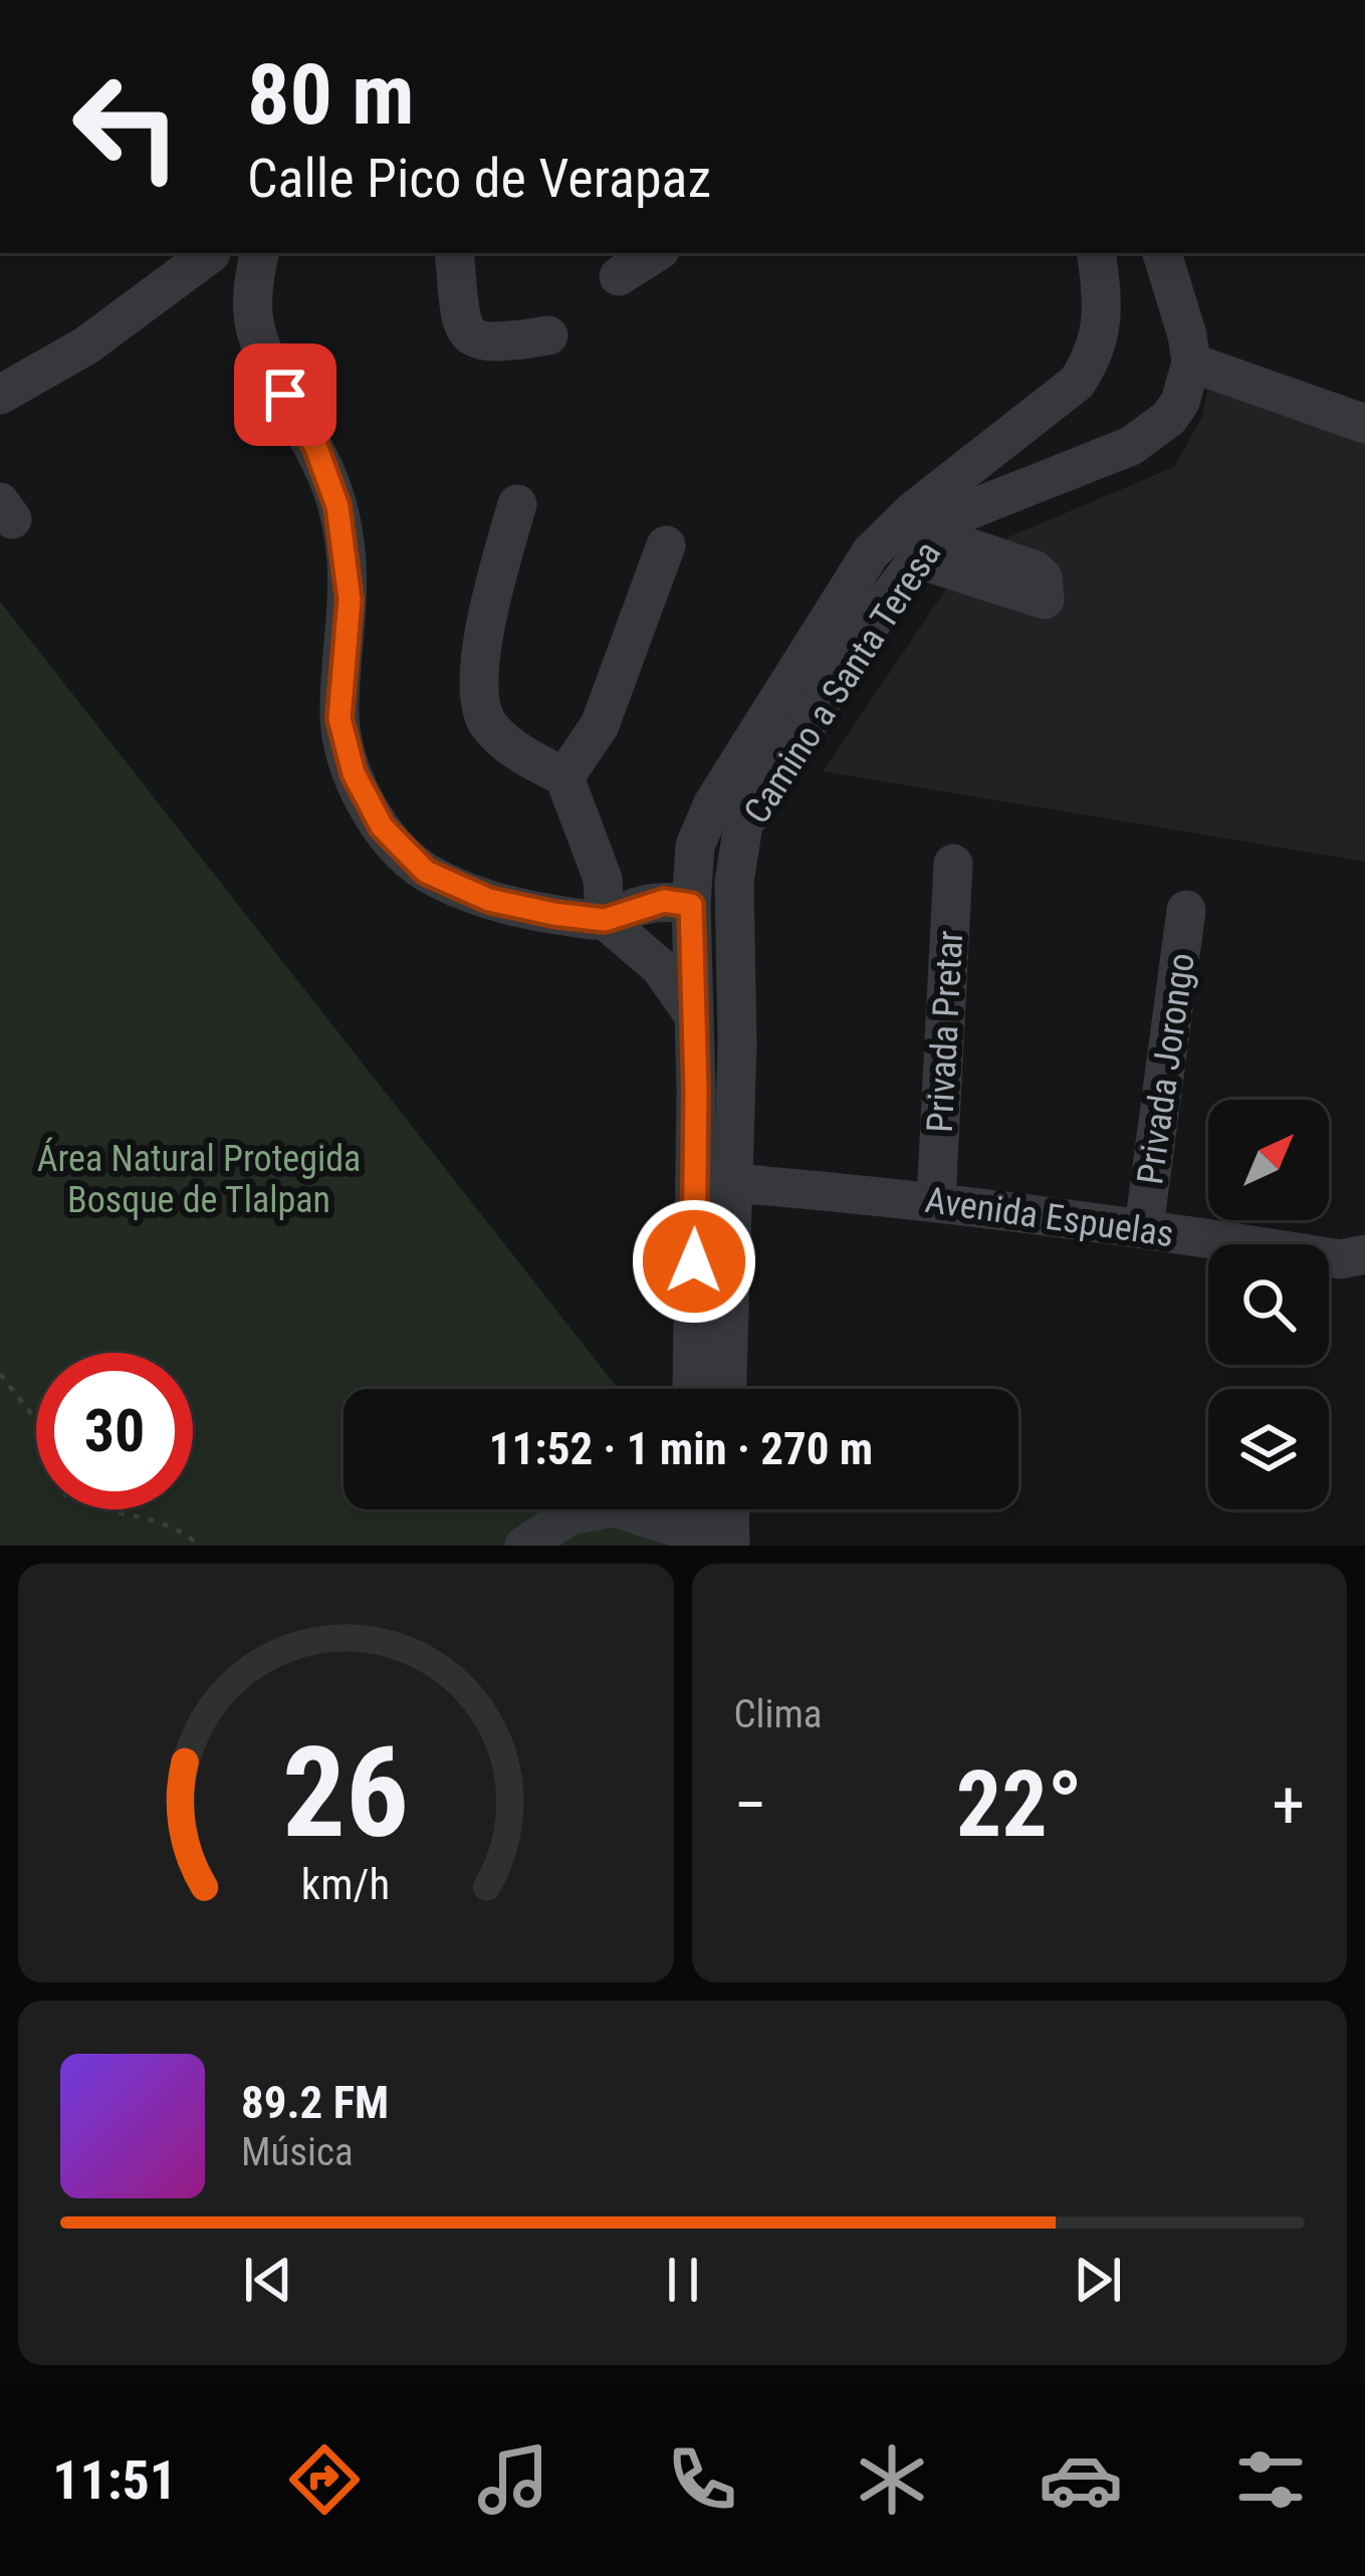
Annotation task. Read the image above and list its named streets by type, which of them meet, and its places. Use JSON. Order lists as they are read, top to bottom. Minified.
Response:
{"streets":{"street":["Camino a Santa Teresa","Privada Pretar","Privada Jorongo","Avenida Espuelas"]},"crossings":[["Camino a Santa Teresa","Avenida Espuelas"],["Privada Pretar","Avenida Espuelas"],["Privada Jorongo","Avenida Espuelas"]],"parks":["Área Natural Protegida Bosque de Tlalpan"],"north":"top right","page":{"turn":["80 m","Calle Pico de Verapaz"],"limit":"30","trip":"11:52 · 1 min · 270 m","tile":"Clima","heat":["−","22°","+"],"song":["89.2 FM","Música"],"tabs":"11:51","gauge":["26","km/h"]}}
